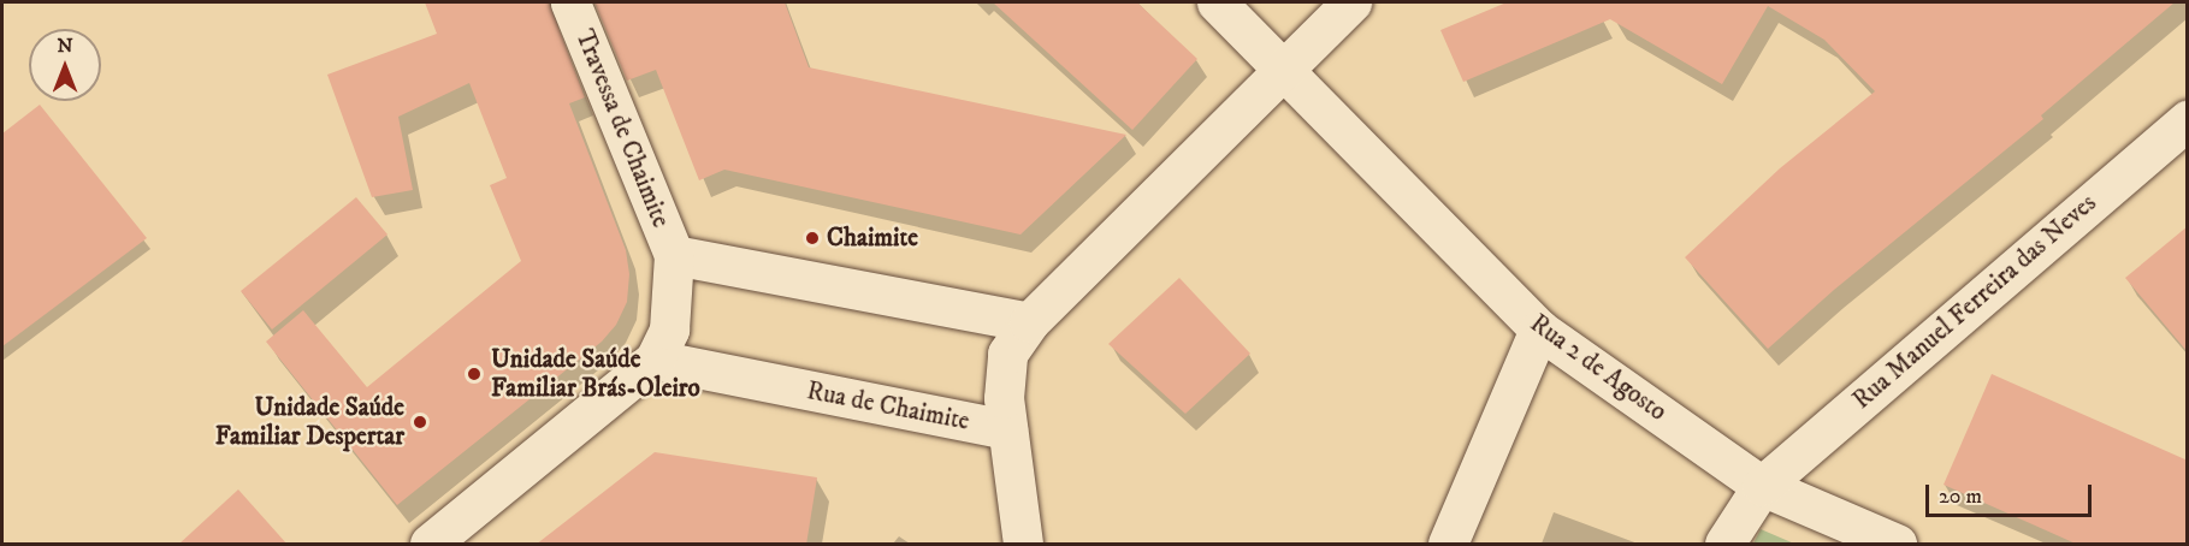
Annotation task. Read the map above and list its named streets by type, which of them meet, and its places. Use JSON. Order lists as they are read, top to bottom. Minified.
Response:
{"streets":{"street":["Travessa de Chaimite","Rua Manuel Ferreira das Neves","Rua 2 de Agosto","Rua de Chaimite"]},"crossings":[["Rua Manuel Ferreira das Neves","Rua 2 de Agosto"],["Rua 2 de Agosto","Rua de Chaimite"]],"places":["Chaimite","Unidade Saúde Familiar Brás-Oleiro","Unidade Saúde Familiar Despertar"],"scale_bar":"20 m","north":"top"}
